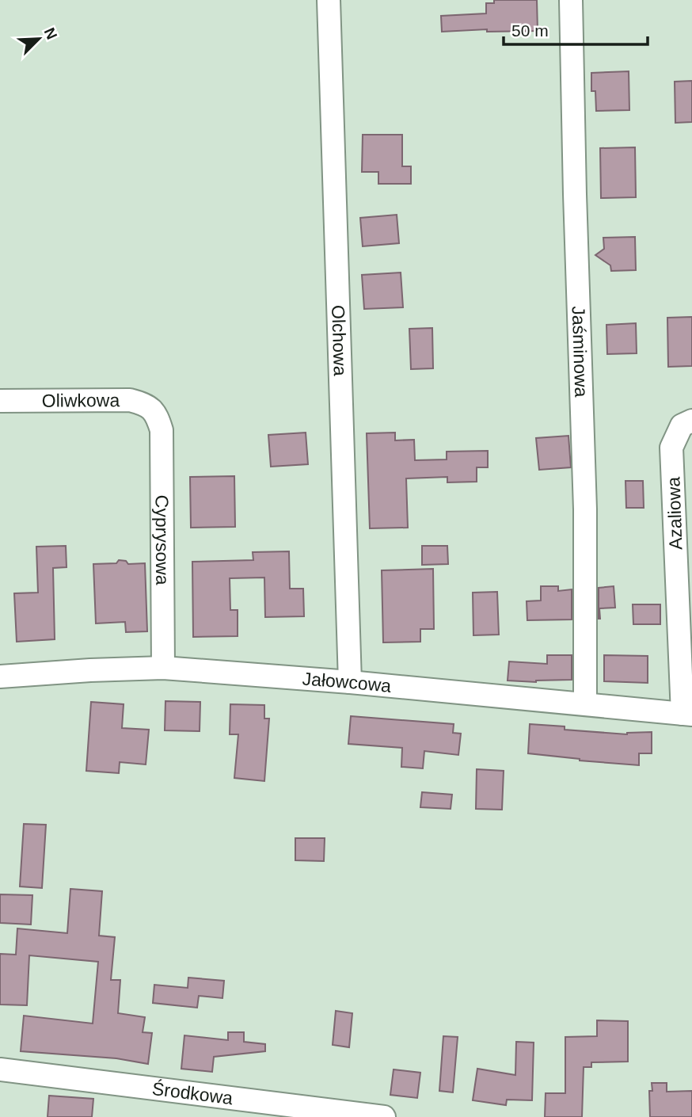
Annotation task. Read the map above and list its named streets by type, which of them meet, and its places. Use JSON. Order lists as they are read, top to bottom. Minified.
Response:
{"streets":{"street":["Olchowa","Jaśminowa","Oliwkowa","Azaliowa","Cyprysowa","Jałowcowa","Środkowa"]},"crossings":[["Olchowa","Jałowcowa"],["Jaśminowa","Jałowcowa"],["Oliwkowa","Cyprysowa"],["Azaliowa","Jałowcowa"],["Cyprysowa","Jałowcowa"]],"scale_bar":"50 m","north":"top right"}
